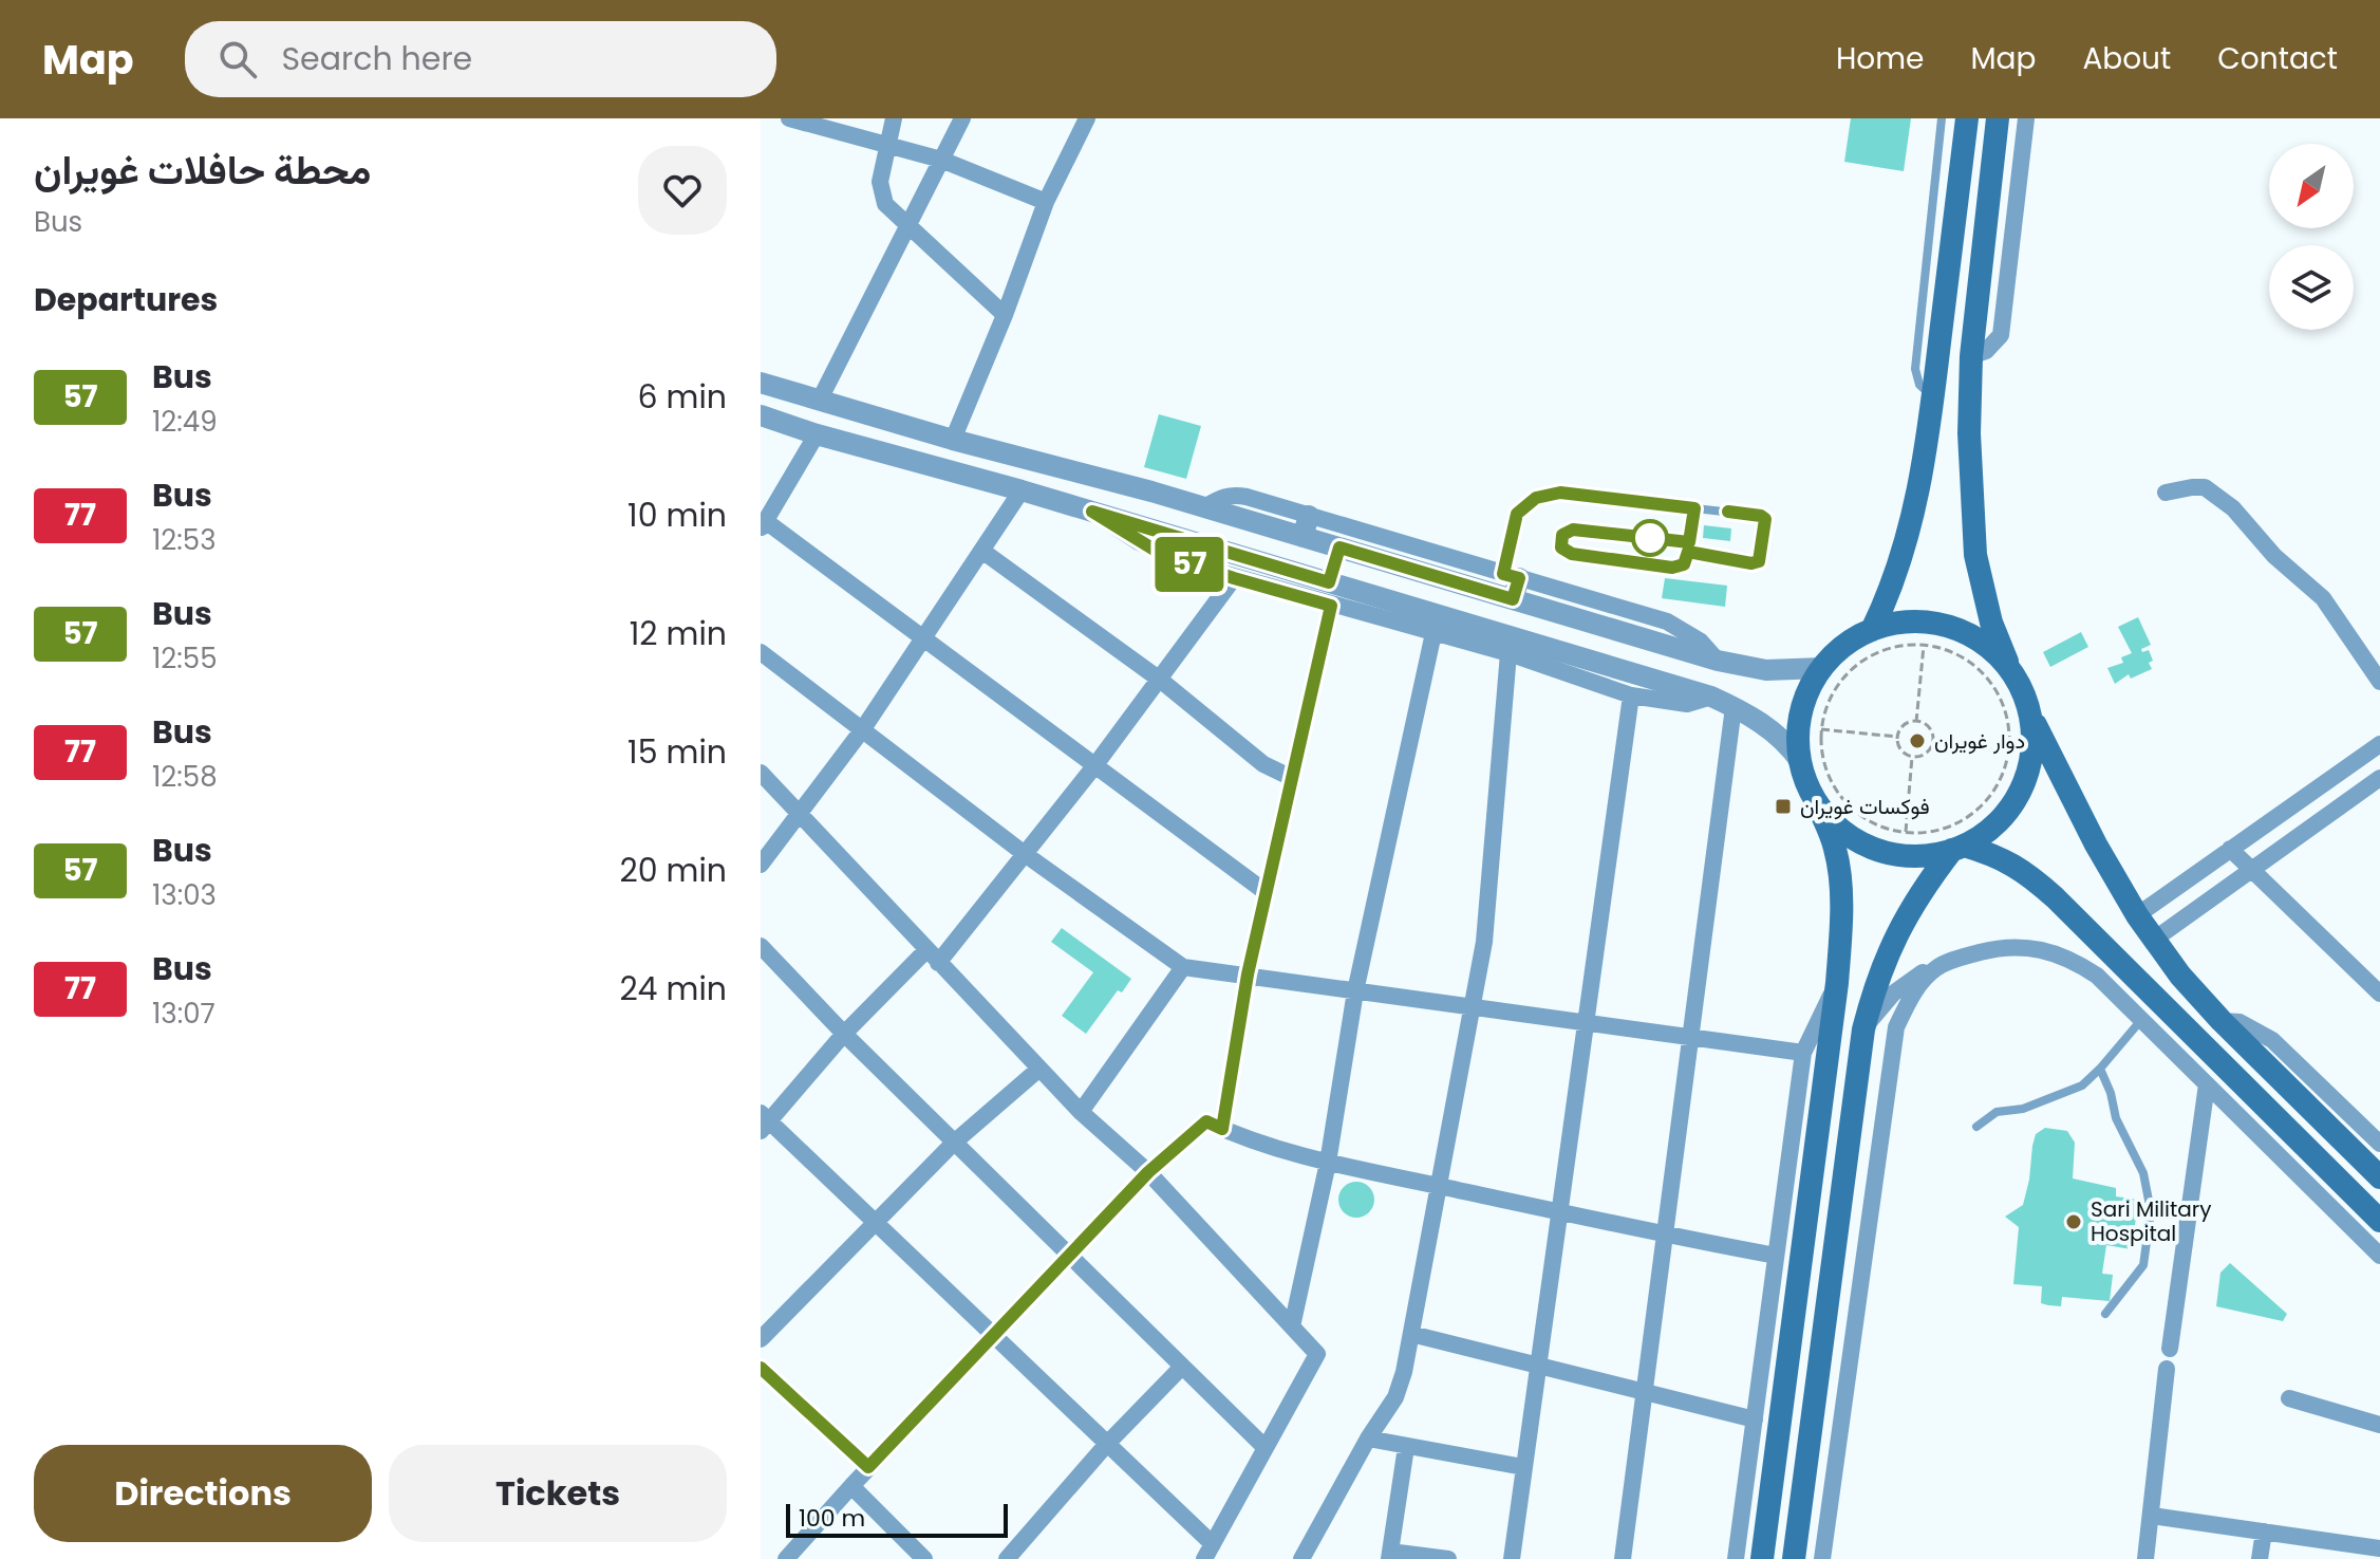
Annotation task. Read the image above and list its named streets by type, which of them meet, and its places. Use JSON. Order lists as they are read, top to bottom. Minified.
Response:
{"places":{"other":["دوار غويران","Sari Military Hospital"],"transit":["فوكسات غويران"]},"lines":["bus line 57"],"scale_bar":"100 m","north":"bottom left","page":{"header":"Map","search":"Search here","nav":["Home","Map","About","Contact"],"heading":[["محطة حافلات غويران","Bus"],"Departures"],"on_map":"57","list":[{"mark":"57","name":"Bus","note":"12:49","value":"6 min"},{"mark":"77","name":"Bus","note":"12:53","value":"10 min"},{"mark":"57","name":"Bus","note":"12:55","value":"12 min"},{"mark":"77","name":"Bus","note":"12:58","value":"15 min"},{"mark":"57","name":"Bus","note":"13:03","value":"20 min"},{"mark":"77","name":"Bus","note":"13:07","value":"24 min"}],"buttons":["Directions","Tickets"],"scale":"100 m"}}
